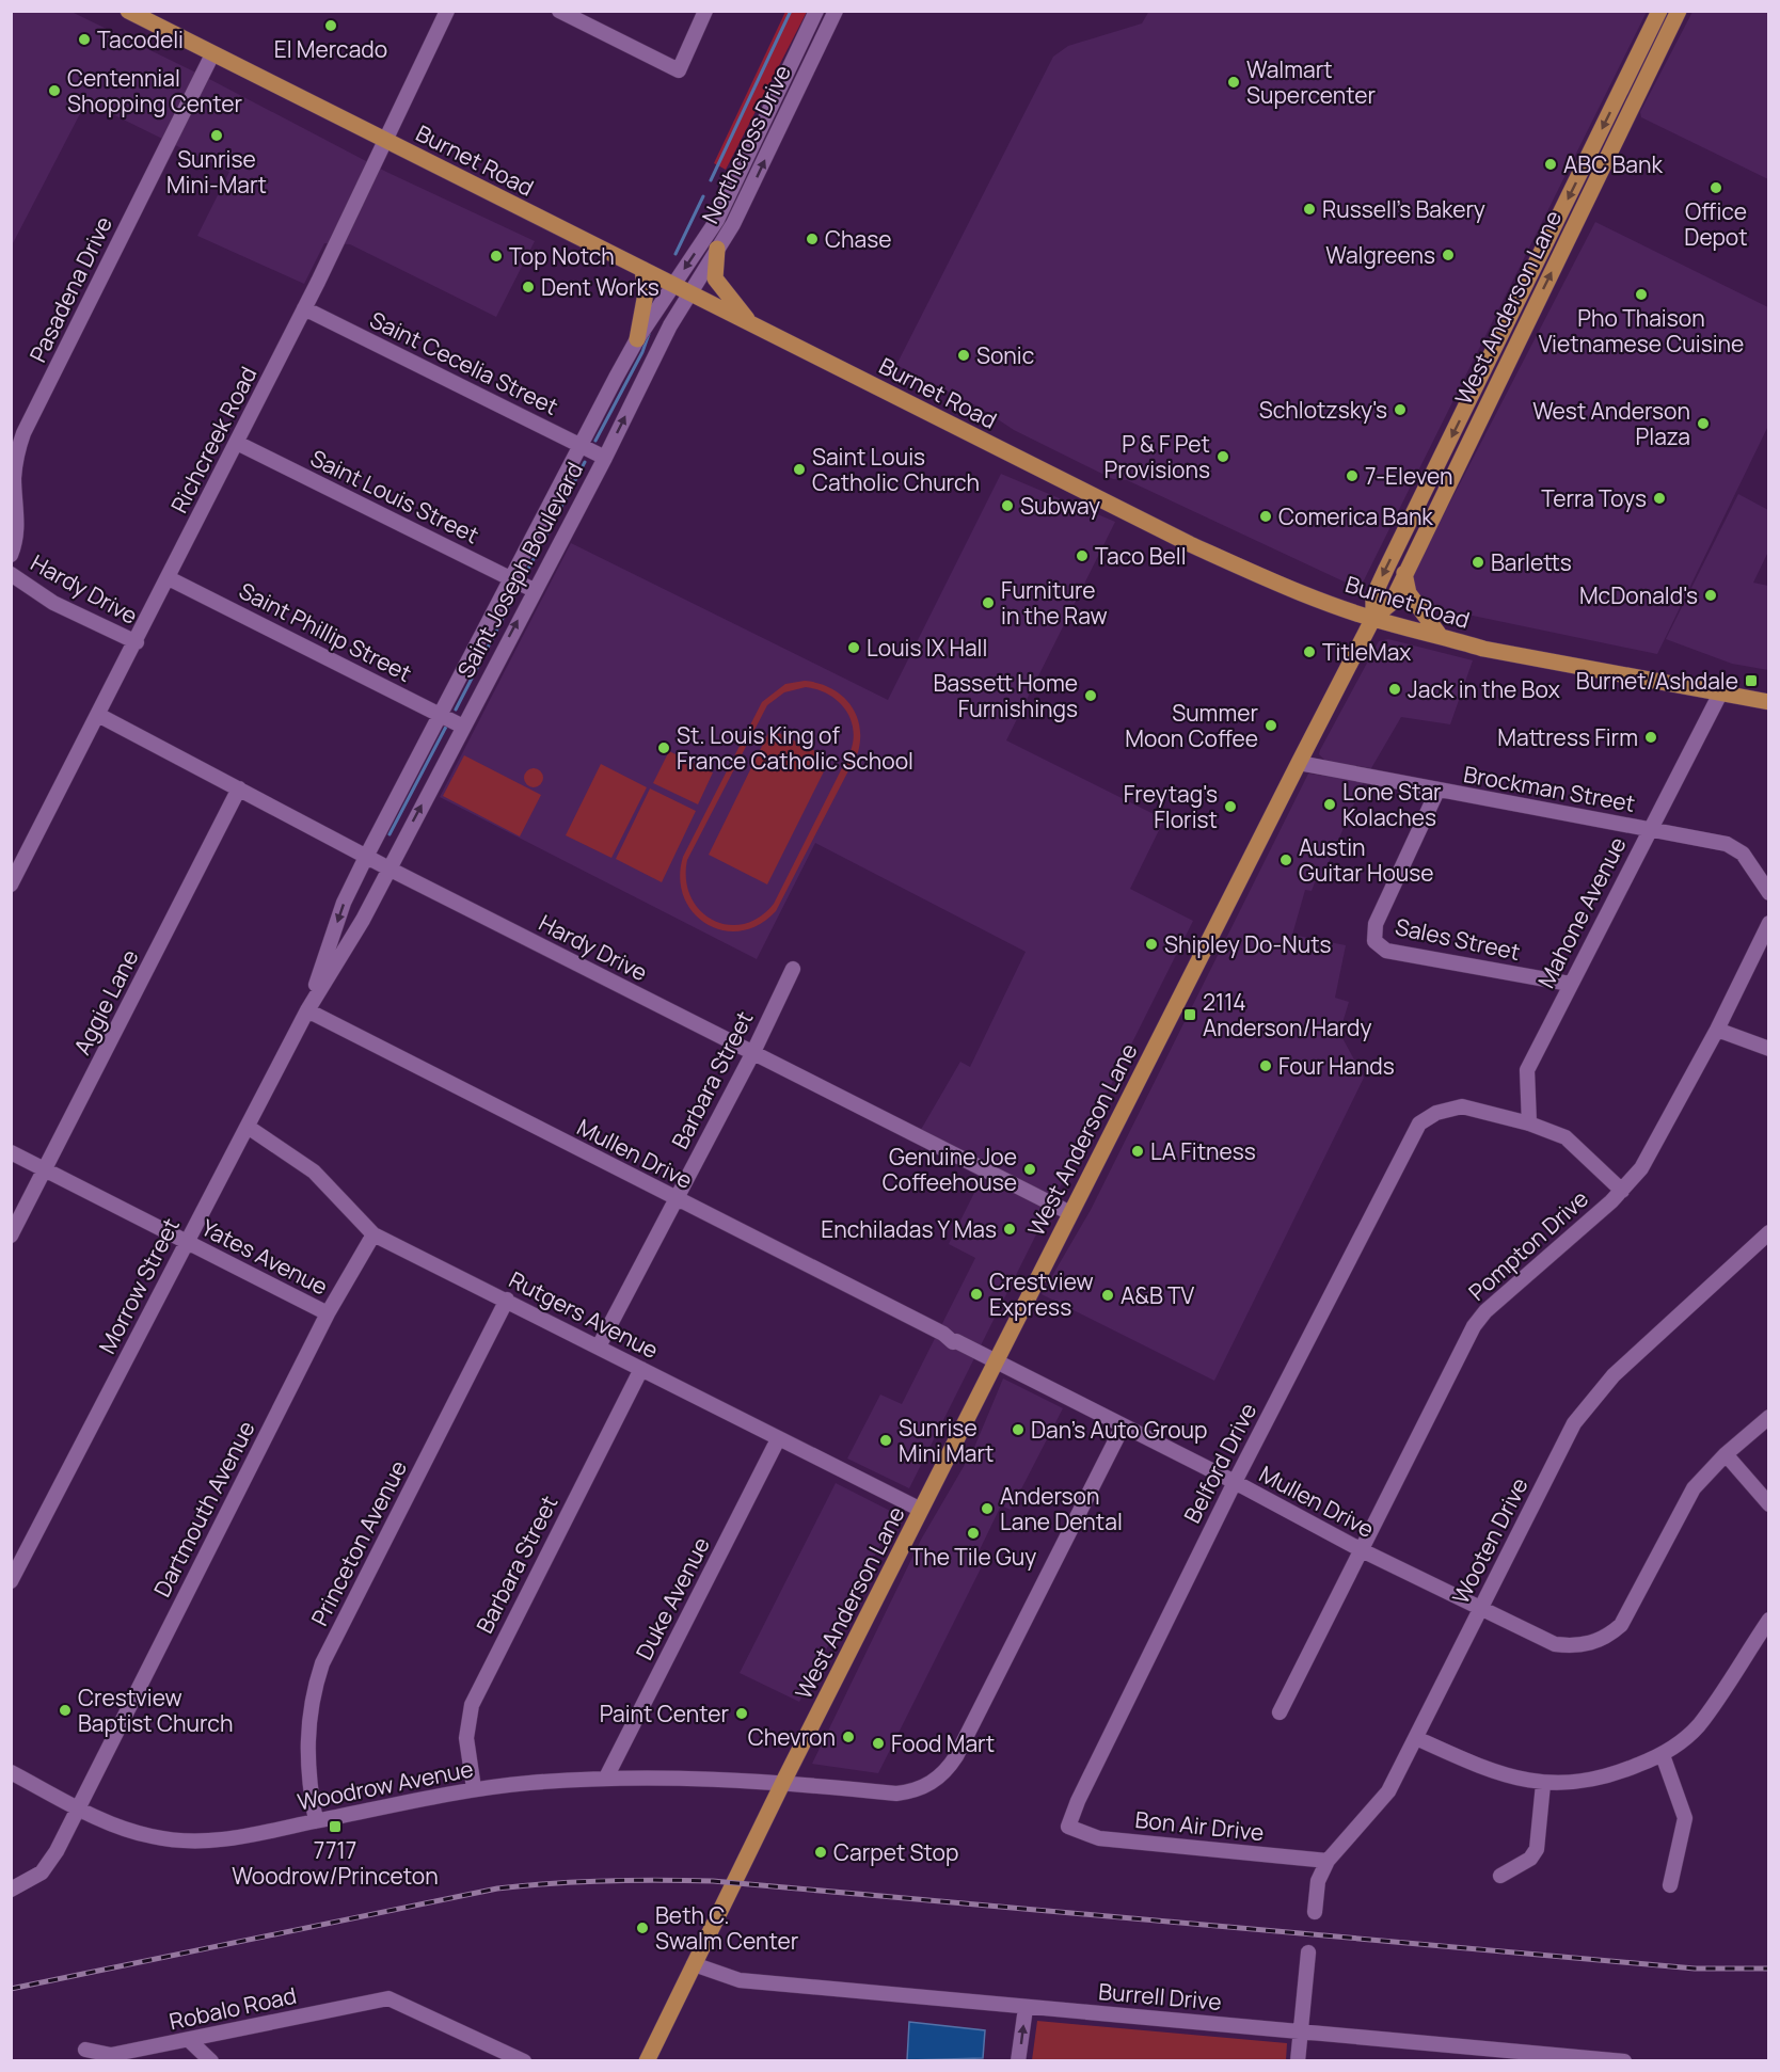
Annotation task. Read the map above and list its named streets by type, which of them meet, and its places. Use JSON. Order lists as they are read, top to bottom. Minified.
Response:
{"streets":{"main road":["Burnet Road","West Anderson Lane"],"street":["Northcross Drive","Pasadena Drive","Saint Cecelia Street","Richcreek Road","Saint Louis Street","Saint Joseph Boulevard","Hardy Drive","Saint Phillip Street","Brockman Street","Mahone Avenue","Sales Street","Aggie Lane","Barbara Street","Mullen Drive","Pompton Drive","Yates Avenue","Morrow Street","Rutgers Avenue","Belford Drive","Dartmouth Avenue","Wooten Drive","Princeton Avenue","Duke Avenue","Woodrow Avenue","Bon Air Drive","Burrell Drive","Robalo Road"]},"crossings":[["Northcross Drive","Burnet Road"],["Northcross Drive","Saint Joseph Boulevard"],["Burnet Road","Pasadena Drive"],["Burnet Road","West Anderson Lane"],["Burnet Road","Richcreek Road"],["Burnet Road","Saint Joseph Boulevard"],["Burnet Road","Mahone Avenue"],["West Anderson Lane","Hardy Drive"],["West Anderson Lane","Brockman Street"],["West Anderson Lane","Mullen Drive"],["West Anderson Lane","Rutgers Avenue"],["West Anderson Lane","Woodrow Avenue"],["West Anderson Lane","Burrell Drive"],["Saint Cecelia Street","Richcreek Road"],["Saint Cecelia Street","Saint Joseph Boulevard"],["Richcreek Road","Saint Louis Street"],["Richcreek Road","Hardy Drive"],["Richcreek Road","Saint Phillip Street"],["Saint Louis Street","Saint Joseph Boulevard"],["Saint Joseph Boulevard","Hardy Drive"],["Saint Joseph Boulevard","Saint Phillip Street"],["Saint Joseph Boulevard","Morrow Street"],["Hardy Drive","Aggie Lane"],["Hardy Drive","Barbara Street"],["Hardy Drive","Morrow Street"],["Brockman Street","Mahone Avenue"],["Brockman Street","Sales Street"],["Mahone Avenue","Sales Street"],["Mahone Avenue","Belford Drive"],["Aggie Lane","Yates Avenue"],["Barbara Street","Mullen Drive"],["Barbara Street","Rutgers Avenue"],["Barbara Street","Woodrow Avenue"],["Mullen Drive","Pompton Drive"],["Mullen Drive","Morrow Street"],["Mullen Drive","Belford Drive"],["Mullen Drive","Wooten Drive"],["Mullen Drive","Woodrow Avenue"],["Yates Avenue","Morrow Street"],["Yates Avenue","Dartmouth Avenue"],["Morrow Street","Rutgers Avenue"],["Rutgers Avenue","Dartmouth Avenue"],["Rutgers Avenue","Princeton Avenue"],["Rutgers Avenue","Duke Avenue"],["Belford Drive","Bon Air Drive"],["Dartmouth Avenue","Woodrow Avenue"],["Wooten Drive","Bon Air Drive"],["Princeton Avenue","Woodrow Avenue"],["Duke Avenue","Woodrow Avenue"]],"places":{"other":["El Mercado","Tacodeli","Walmart Supercenter","Centennial Shopping Center","Sunrise Mini-Mart","ABC Bank","Office Depot","Russell's Bakery","Chase","Walgreens","Top Notch","Dent Works","Pho Thaison Vietnamese Cuisine","Sonic","Schlotzsky's","West Anderson Plaza","P & F Pet Provisions","Saint Louis Catholic Church","7-Eleven","Terra Toys","Subway","Comerica Bank","Taco Bell","Barletts","McDonald's","Furniture in the Raw","Louis IX Hall","TitleMax","Jack in the Box","Bassett Home Furnishings","Summer Moon Coffee","Mattress Firm","St. Louis King of France Catholic School","Lone Star Kolaches","Freytag's Florist","Austin Guitar House","Shipley Do-Nuts","Four Hands","LA Fitness","Genuine Joe Coffeehouse","Enchiladas Y Mas","Crestview Express","A&B TV","Dan's Auto Group","Sunrise Mini Mart","Anderson Lane Dental","The Tile Guy","Crestview Baptist Church","Paint Center","Chevron","Food Mart","Carpet Stop","Beth C. Swalm Center"],"transit":["Burnet/Ashdale","2114 Anderson/Hardy","7717 Woodrow/Princeton"]}}
